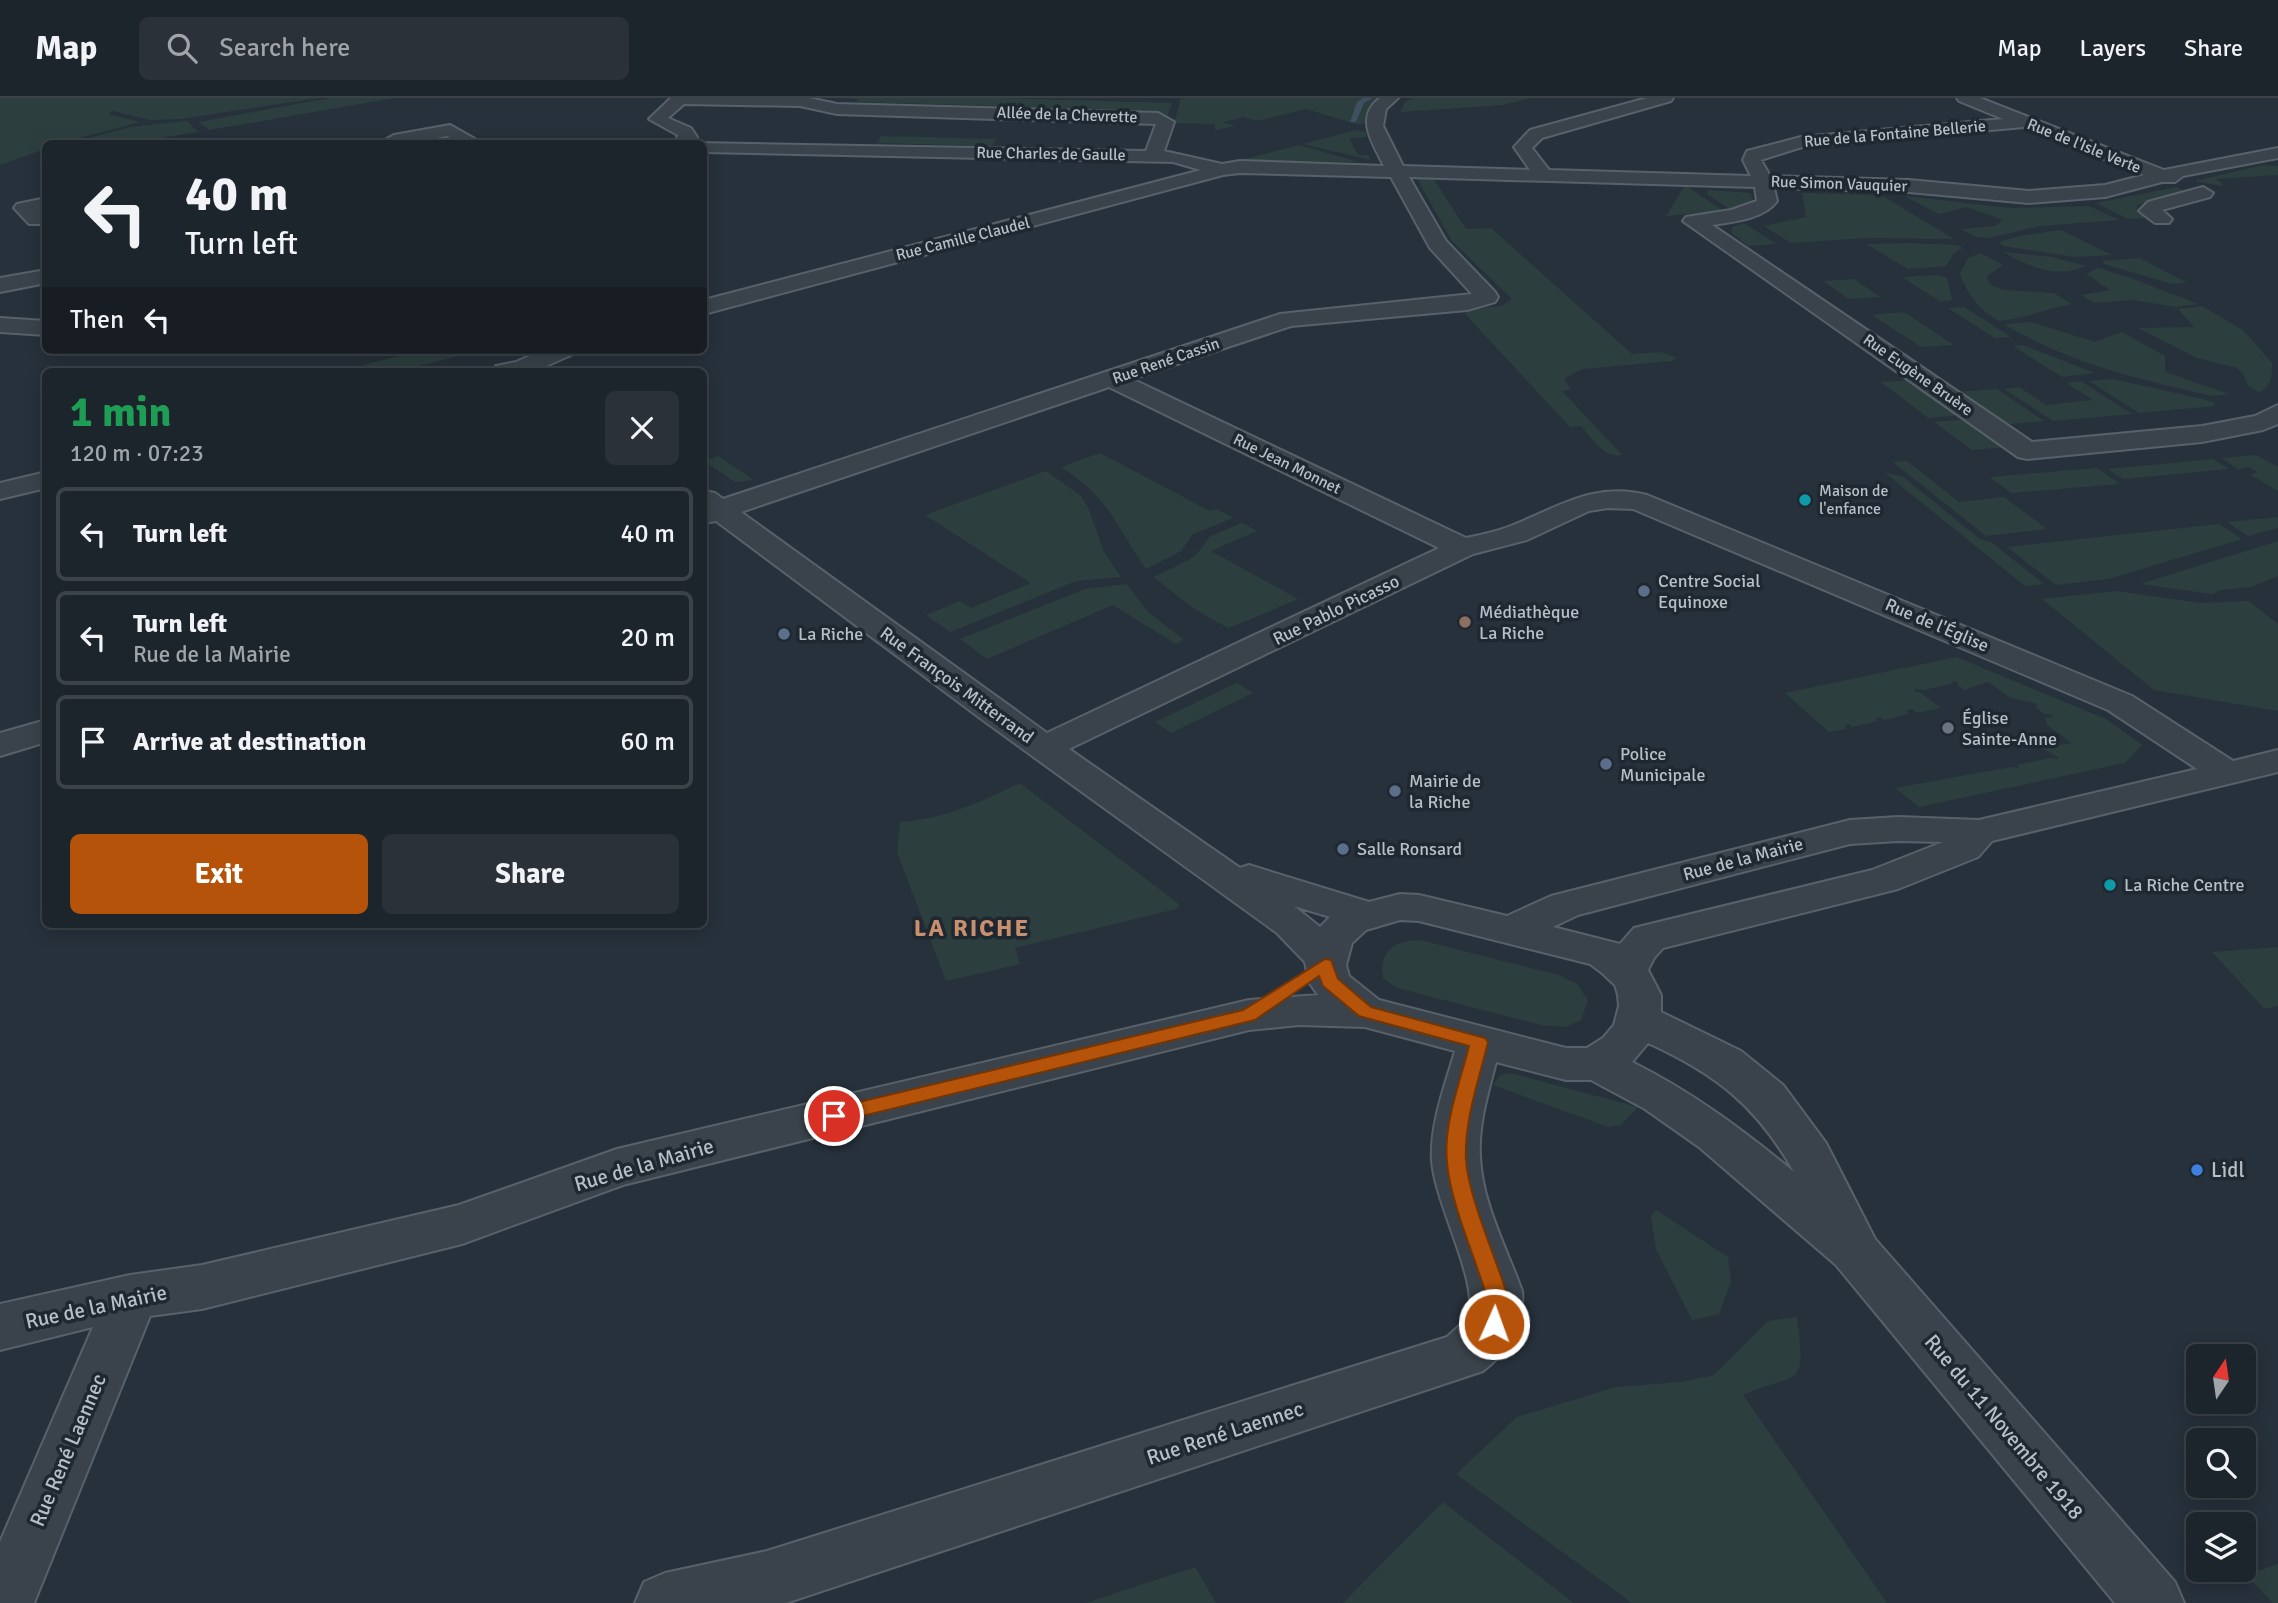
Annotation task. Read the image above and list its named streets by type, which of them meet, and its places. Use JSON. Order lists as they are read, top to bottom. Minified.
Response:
{"streets":{"street":["Allée de la Chevrette","Rue de la Fontaine Bellerie","Rue de l'Isle Verte","Rue Charles de Gaulle","Rue Simon Vauquier","Rue Camille Claudel","Rue René Cassin","Rue Eugène Bruère","Rue Jean Monnet","Rue Pablo Picasso","Rue de l'Église","Rue François Mitterrand","Rue de la Mairie","Rue du 11 Novembre 1918","Rue René Laennec"]},"crossings":[["Allée de la Chevrette","Rue Charles de Gaulle"],["Rue de la Fontaine Bellerie","Rue de l'Isle Verte"],["Rue de la Fontaine Bellerie","Rue Simon Vauquier"],["Rue de la Fontaine Bellerie","Rue Eugène Bruère"],["Rue de l'Isle Verte","Rue Simon Vauquier"],["Rue Charles de Gaulle","Rue Simon Vauquier"],["Rue Charles de Gaulle","Rue Camille Claudel"],["Rue Charles de Gaulle","Rue René Cassin"],["Rue Simon Vauquier","Rue René Cassin"],["Rue Simon Vauquier","Rue Eugène Bruère"],["Rue René Cassin","Rue Jean Monnet"],["Rue René Cassin","Rue François Mitterrand"],["Rue Jean Monnet","Rue Pablo Picasso"],["Rue Pablo Picasso","Rue de l'Église"],["Rue Pablo Picasso","Rue François Mitterrand"],["Rue de l'Église","Rue de la Mairie"],["Rue François Mitterrand","Rue de la Mairie"],["Rue de la Mairie","Rue René Laennec"]],"districts":["LA RICHE"],"places":["Maison de l'enfance","Centre Social Equinoxe","Médiathèque La Riche","La Riche","Église Sainte-Anne","Police Municipale","Mairie de la Riche","Salle Ronsard","La Riche Centre","Lidl"],"north":"top","page":{"header":"Map","search":"Search here","nav":["Map","Layers","Share"],"turn":["40 m","Turn left"],"then":"Then","heading":["1 min","120 m · 07:23"],"list":[{"name":"Turn left","value":"40 m"},{"name":"Turn left","note":"Rue de la Mairie","value":"20 m"},{"name":"Arrive at destination","value":"60 m"}],"buttons":["Exit","Share"]}}
